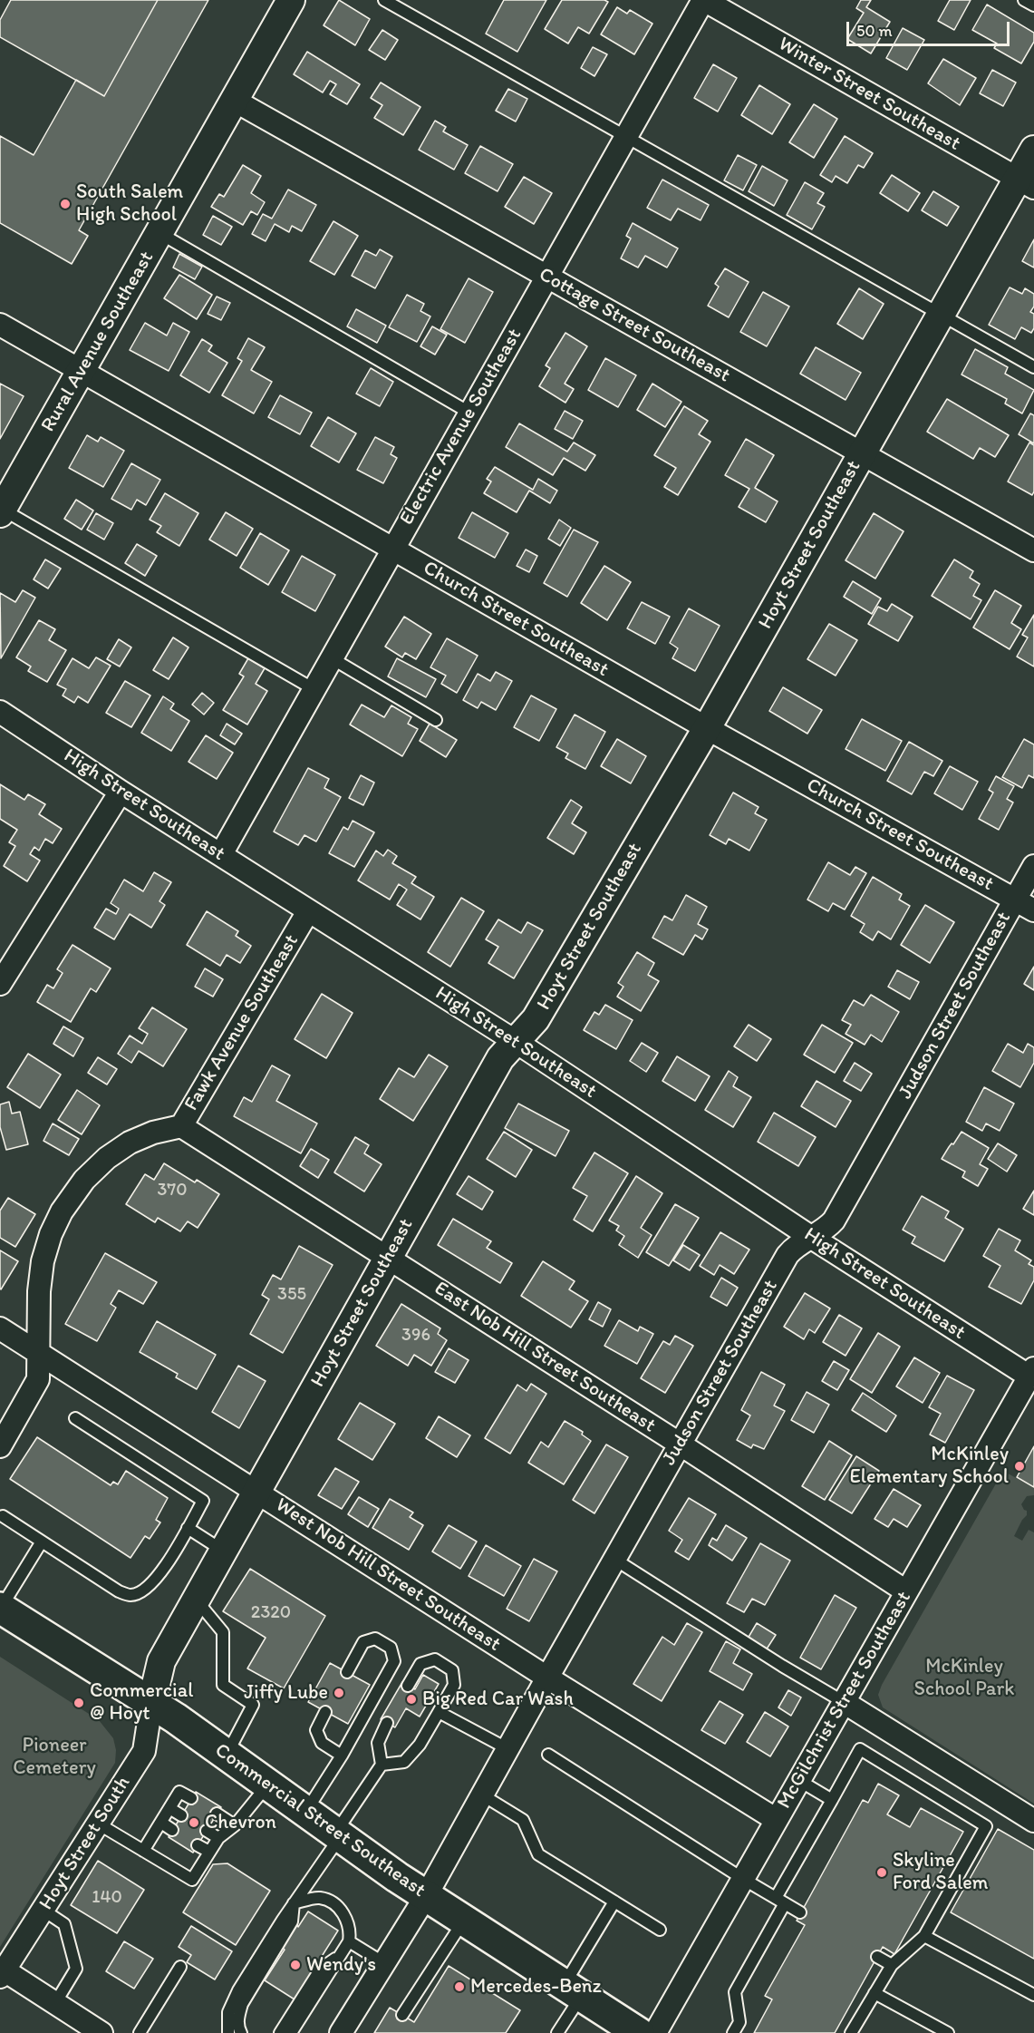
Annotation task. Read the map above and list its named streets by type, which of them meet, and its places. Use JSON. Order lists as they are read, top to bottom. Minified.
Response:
{"streets":{"main road":["Commercial Street Southeast"],"street":["Winter Street Southeast","Cottage Street Southeast","Rural Avenue Southeast","Electric Avenue Southeast","Hoyt Street Southeast","Church Street Southeast","High Street Southeast","Judson Street Southeast","Fawk Avenue Southeast","East Nob Hill Street Southeast","West Nob Hill Street Southeast","McGilchrist Street Southeast","Hoyt Street South"]},"crossings":[["Winter Street Southeast","Electric Avenue Southeast"],["Winter Street Southeast","Hoyt Street Southeast"],["Cottage Street Southeast","Rural Avenue Southeast"],["Cottage Street Southeast","Electric Avenue Southeast"],["Cottage Street Southeast","Hoyt Street Southeast"],["Rural Avenue Southeast","Church Street Southeast"],["Electric Avenue Southeast","Church Street Southeast"],["Electric Avenue Southeast","High Street Southeast"],["Hoyt Street Southeast","Church Street Southeast"],["Hoyt Street Southeast","High Street Southeast"],["Hoyt Street Southeast","East Nob Hill Street Southeast"],["Hoyt Street Southeast","West Nob Hill Street Southeast"],["Hoyt Street Southeast","Commercial Street Southeast"],["Hoyt Street Southeast","Hoyt Street South"],["Church Street Southeast","Judson Street Southeast"],["High Street Southeast","Judson Street Southeast"],["High Street Southeast","Fawk Avenue Southeast"],["High Street Southeast","McGilchrist Street Southeast"],["Judson Street Southeast","East Nob Hill Street Southeast"],["Judson Street Southeast","West Nob Hill Street Southeast"],["Judson Street Southeast","Commercial Street Southeast"],["Fawk Avenue Southeast","East Nob Hill Street Southeast"],["Fawk Avenue Southeast","West Nob Hill Street Southeast"],["East Nob Hill Street Southeast","McGilchrist Street Southeast"],["West Nob Hill Street Southeast","McGilchrist Street Southeast"],["Commercial Street Southeast","Hoyt Street South"]],"parks":["McKinley School Park","Pioneer Cemetery"],"places":["South Salem High School","McKinley Elementary School","Jiffy Lube","Big Red Car Wash","Commercial @ Hoyt","Chevron","Skyline Ford Salem","Wendy's","Mercedes-Benz"],"house_numbers":["370","355","396","2320","140"],"scale_bar":"50 m"}
